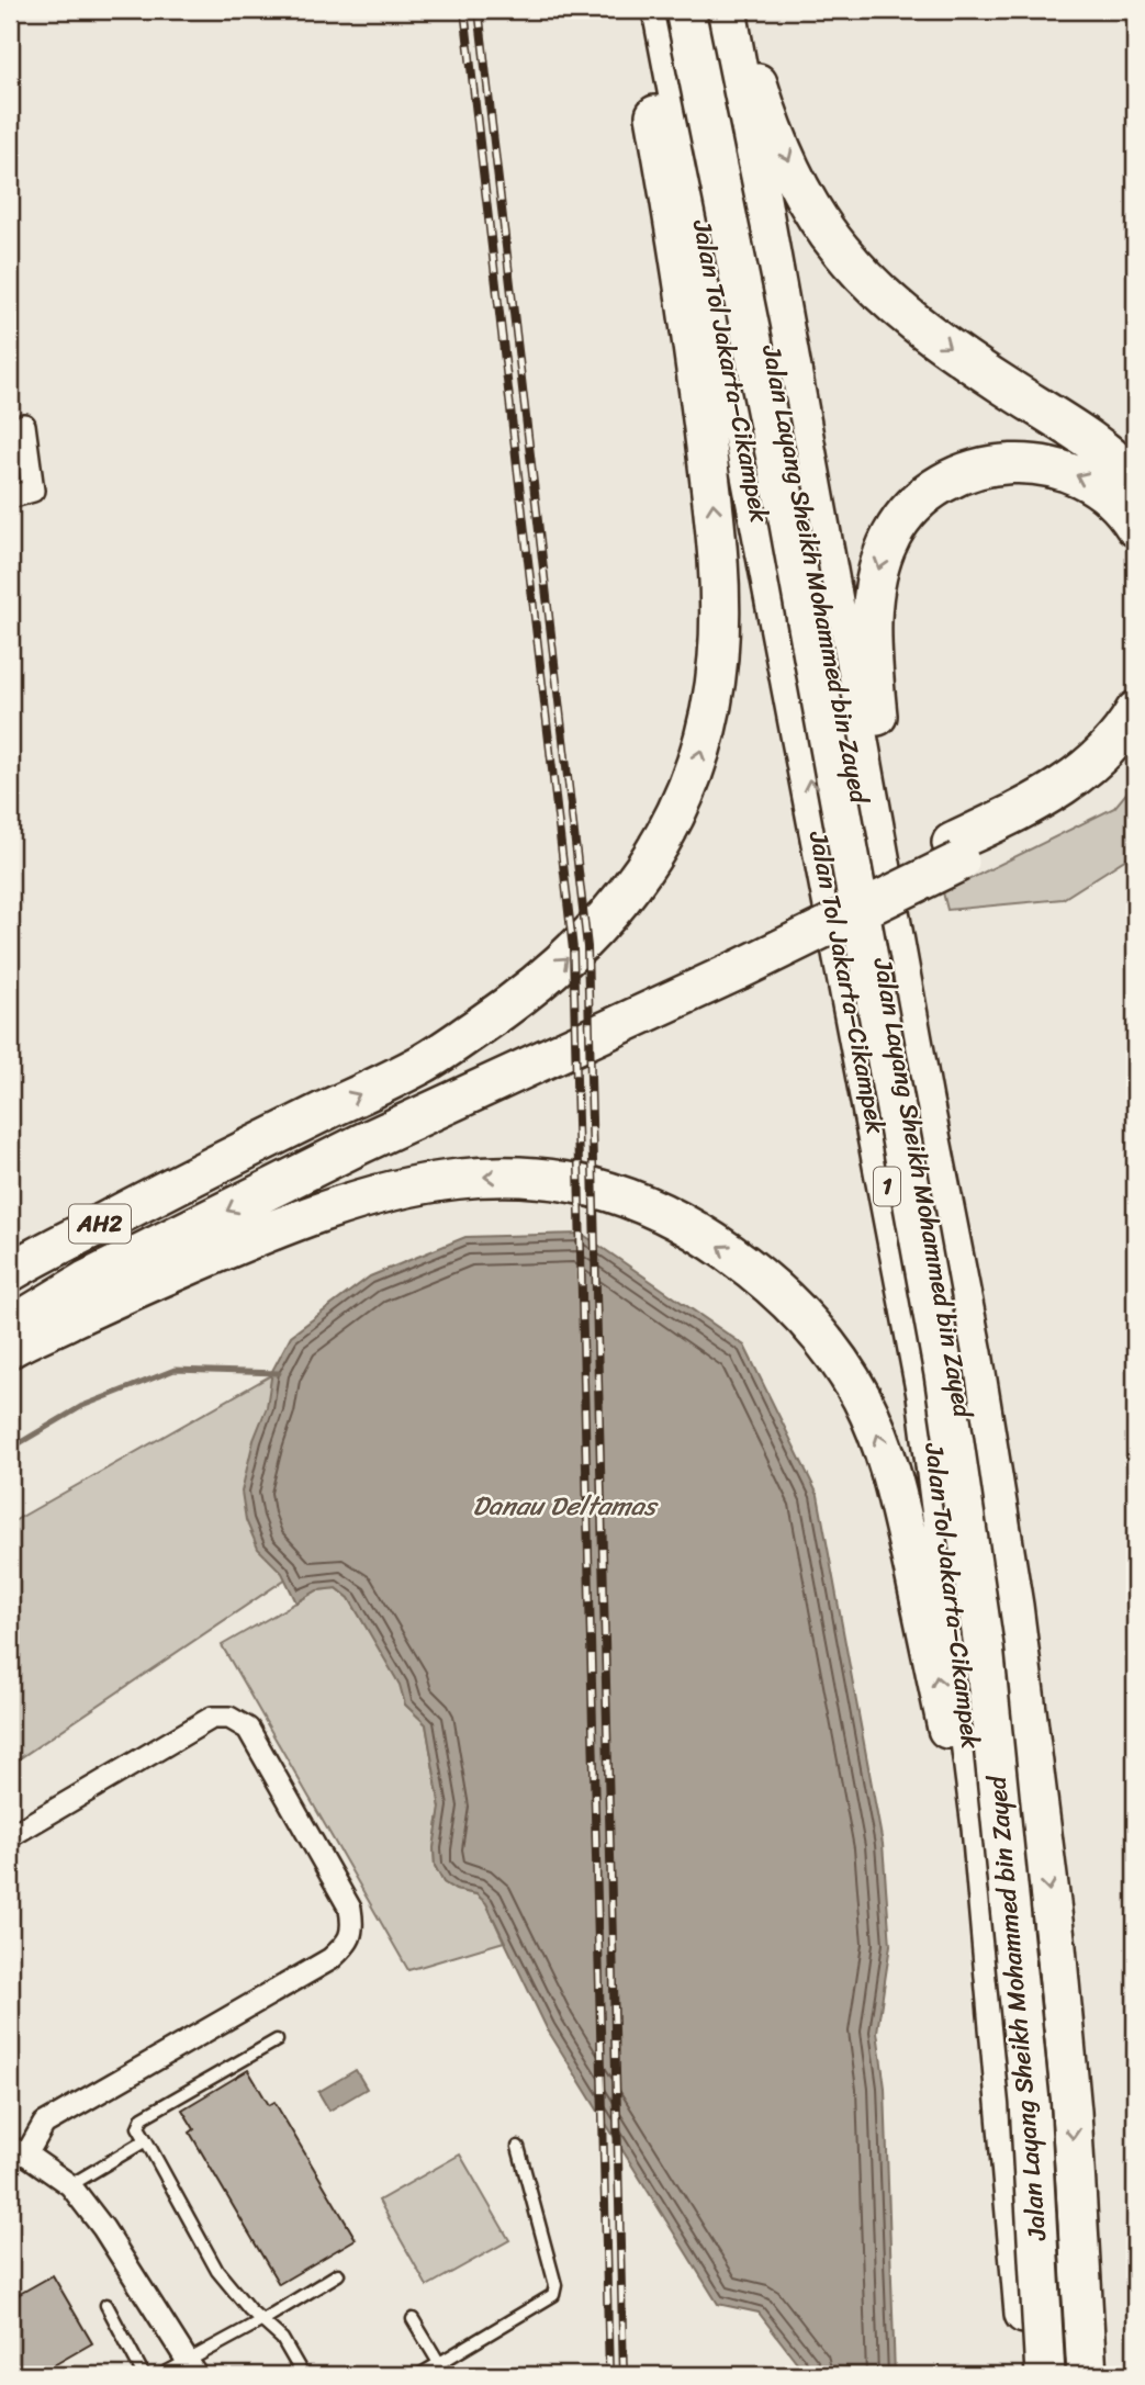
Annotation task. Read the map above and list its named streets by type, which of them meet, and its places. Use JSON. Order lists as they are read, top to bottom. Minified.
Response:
{"streets":{"highway":["Jalan Tol Jakarta–Cikampek","Jalan Layang Sheikh Mohammed bin Zayed","1","AH2"]},"water":["Danau Deltamas"]}
